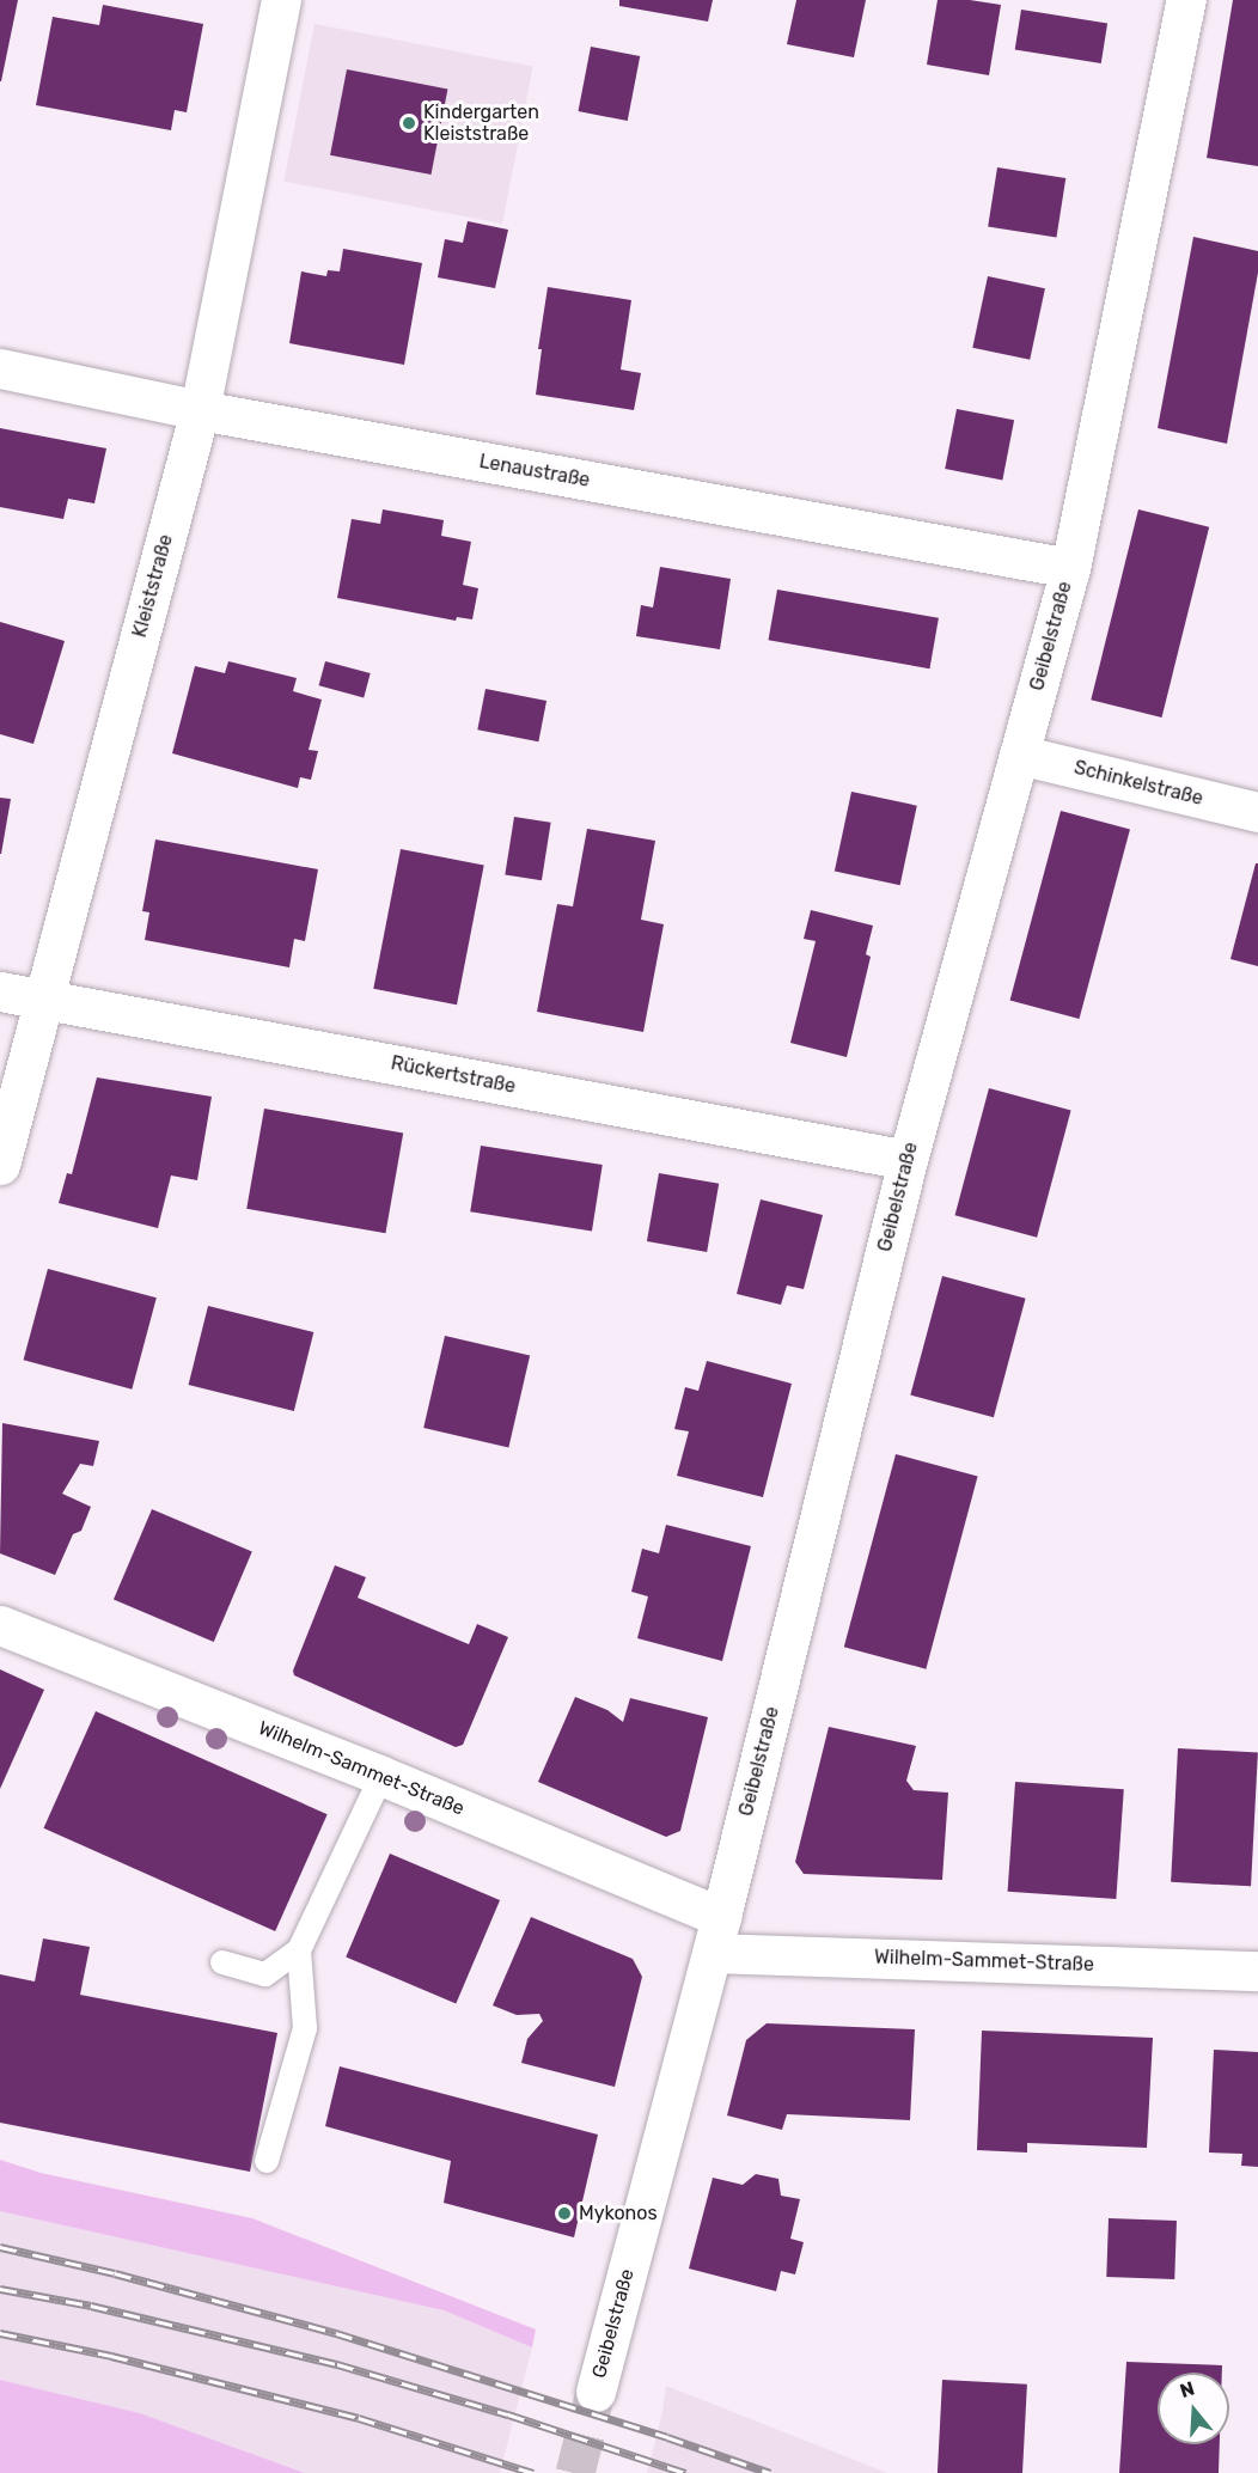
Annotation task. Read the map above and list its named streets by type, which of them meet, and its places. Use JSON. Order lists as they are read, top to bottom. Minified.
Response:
{"streets":{"street":["Lenaustraße","Kleiststraße","Geibelstraße","Schinkelstraße","Rückertstraße","Wilhelm-Sammet-Straße"]},"crossings":[["Lenaustraße","Kleiststraße"],["Lenaustraße","Geibelstraße"],["Kleiststraße","Rückertstraße"],["Geibelstraße","Schinkelstraße"],["Geibelstraße","Rückertstraße"],["Geibelstraße","Wilhelm-Sammet-Straße"]],"places":["Kindergarten Kleiststraße","Mykonos"],"north":"top"}
